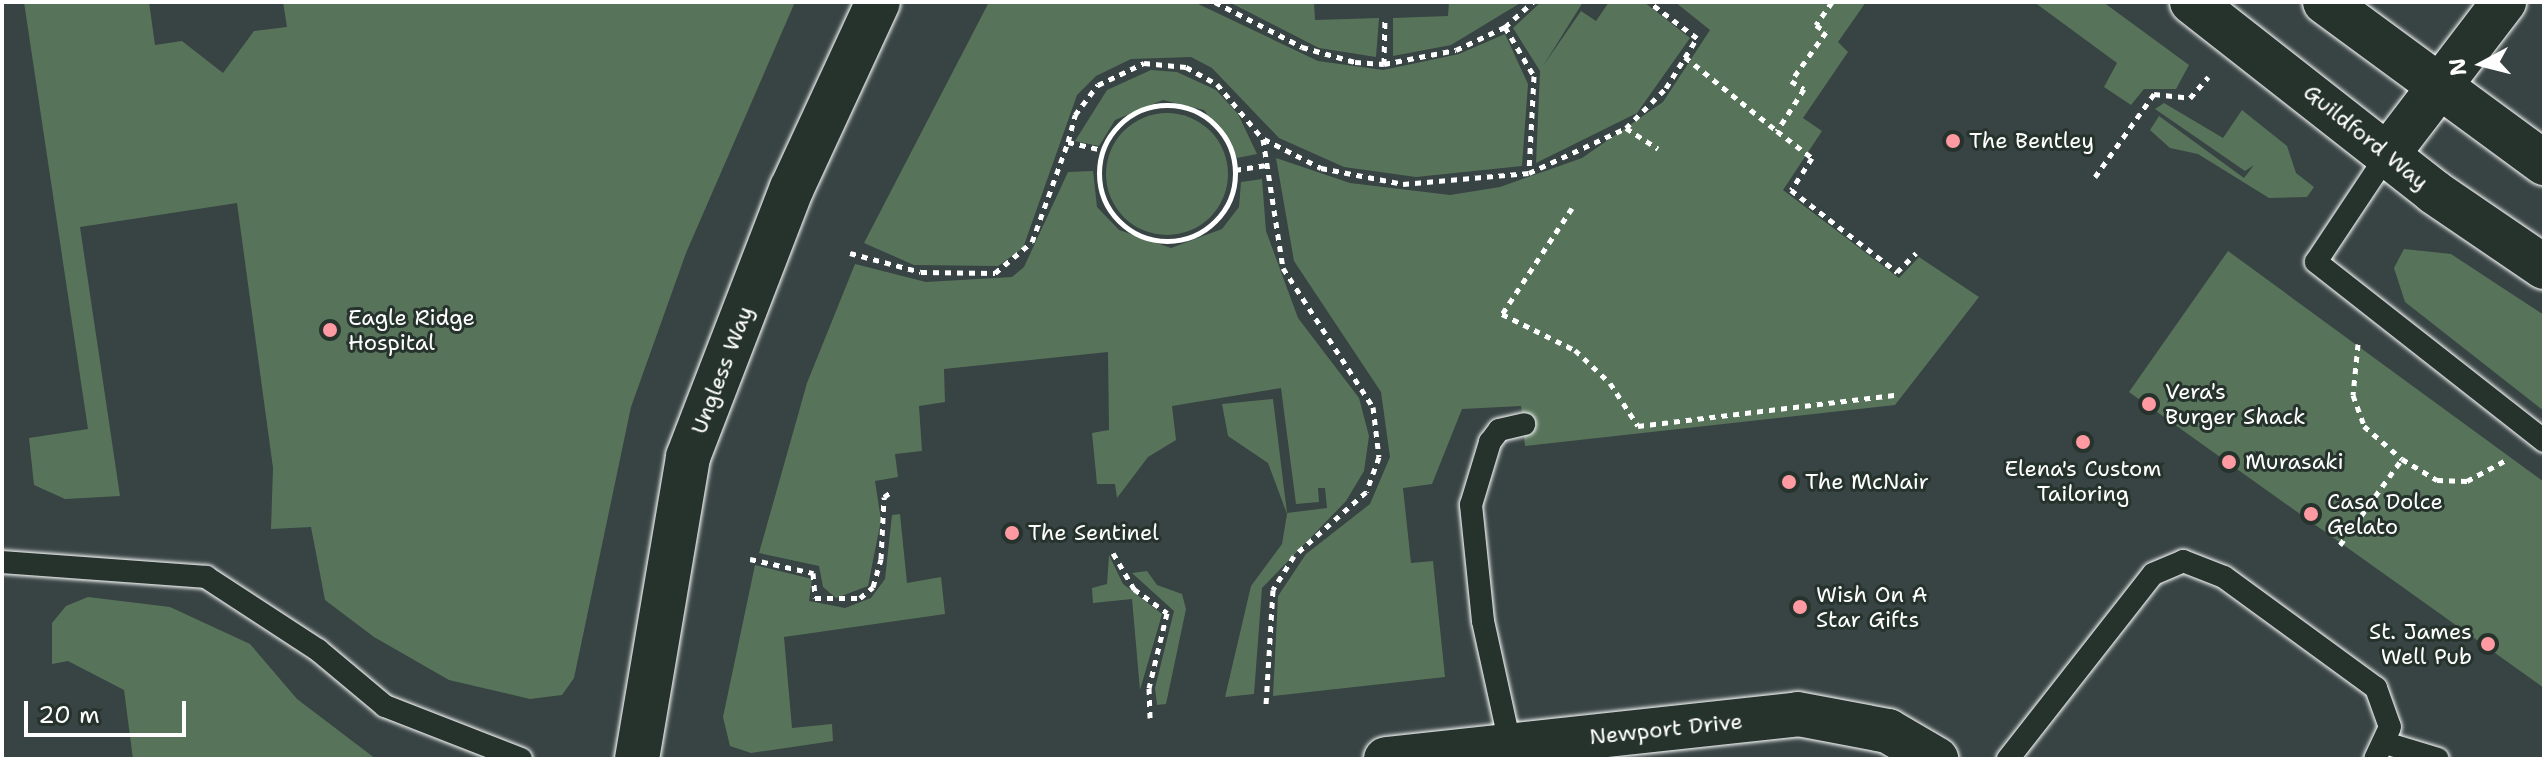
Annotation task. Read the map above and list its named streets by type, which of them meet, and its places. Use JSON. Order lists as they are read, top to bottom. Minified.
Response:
{"streets":{"street":["Guildford Way","Ungless Way","Newport Drive"]},"places":["The Bentley","Eagle Ridge Hospital","Vera's Burger Shack","Elena's Custom Tailoring","Murasaki","The McNair","Casa Dolce Gelato","The Sentinel","Wish On A Star Gifts","St. James Well Pub"],"scale_bar":"20 m","north":"left"}
